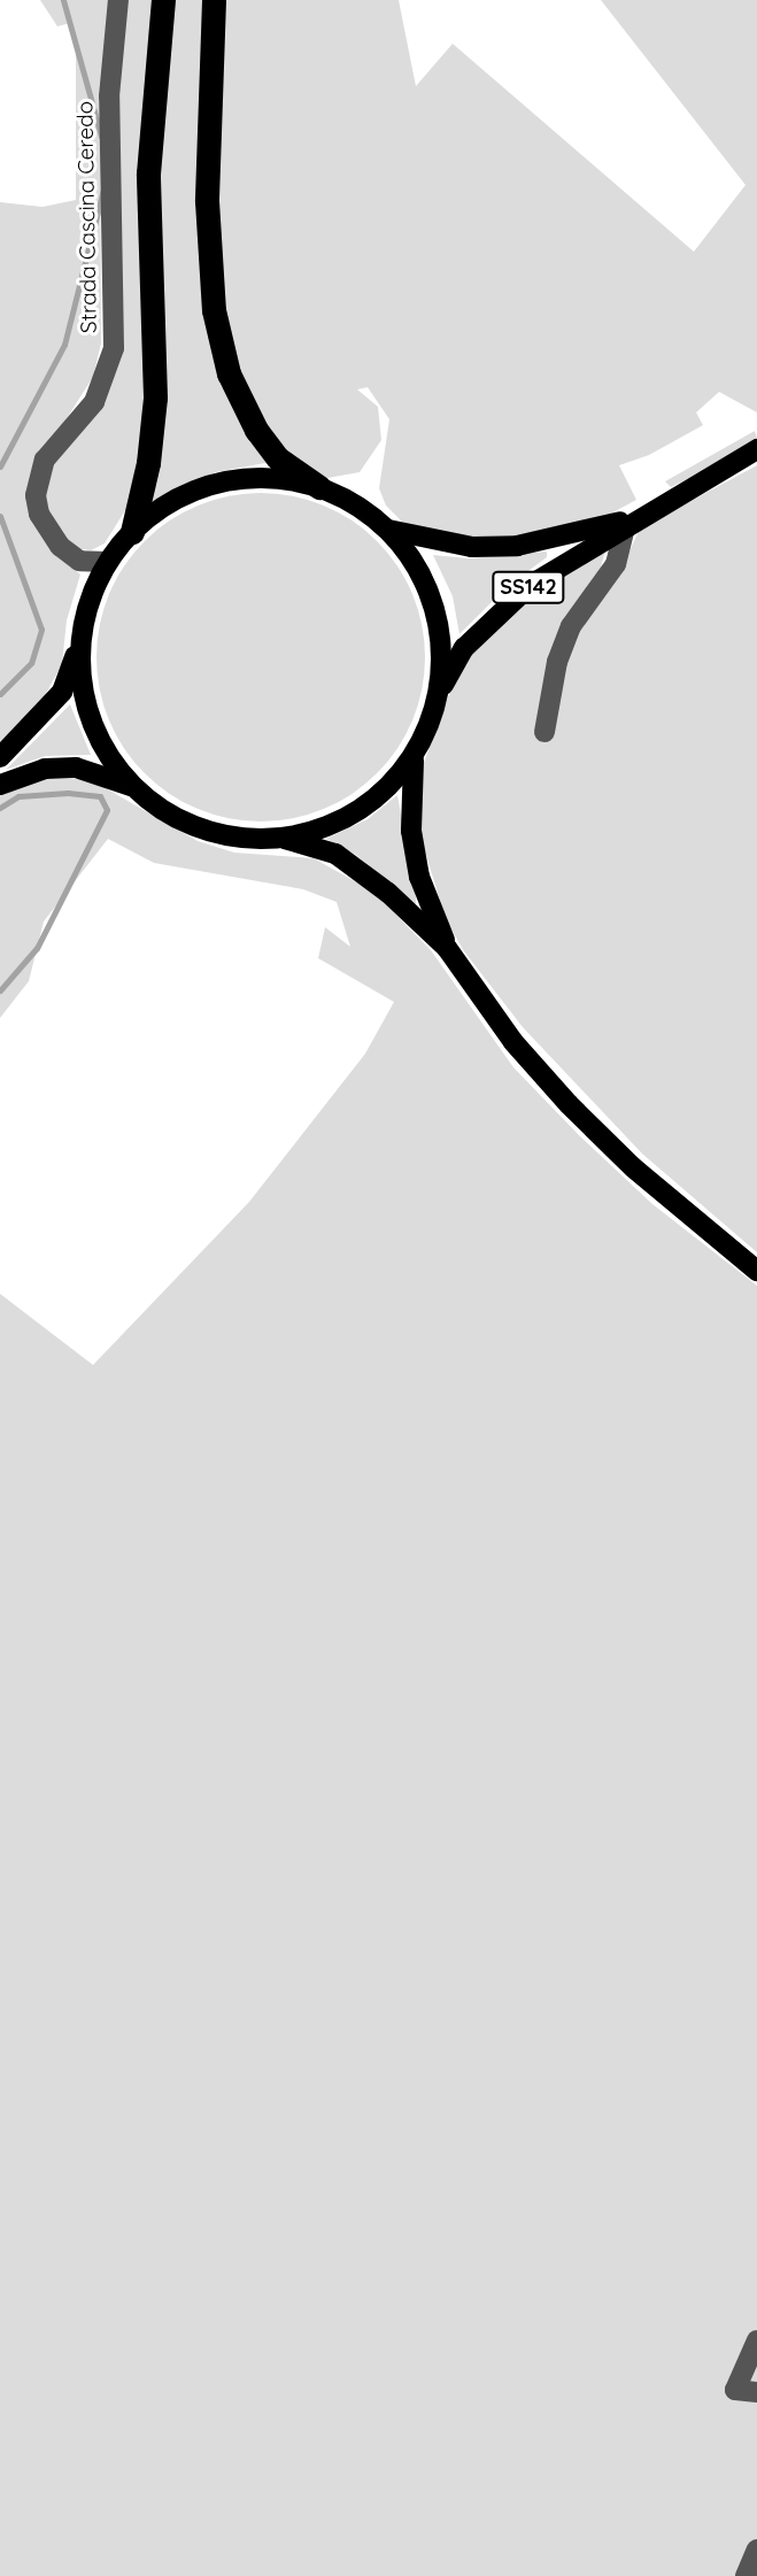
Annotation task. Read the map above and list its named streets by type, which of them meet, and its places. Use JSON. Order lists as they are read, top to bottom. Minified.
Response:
{"streets":{"main road":["SS142"],"street":["Strada Cascina Ceredo"]}}
